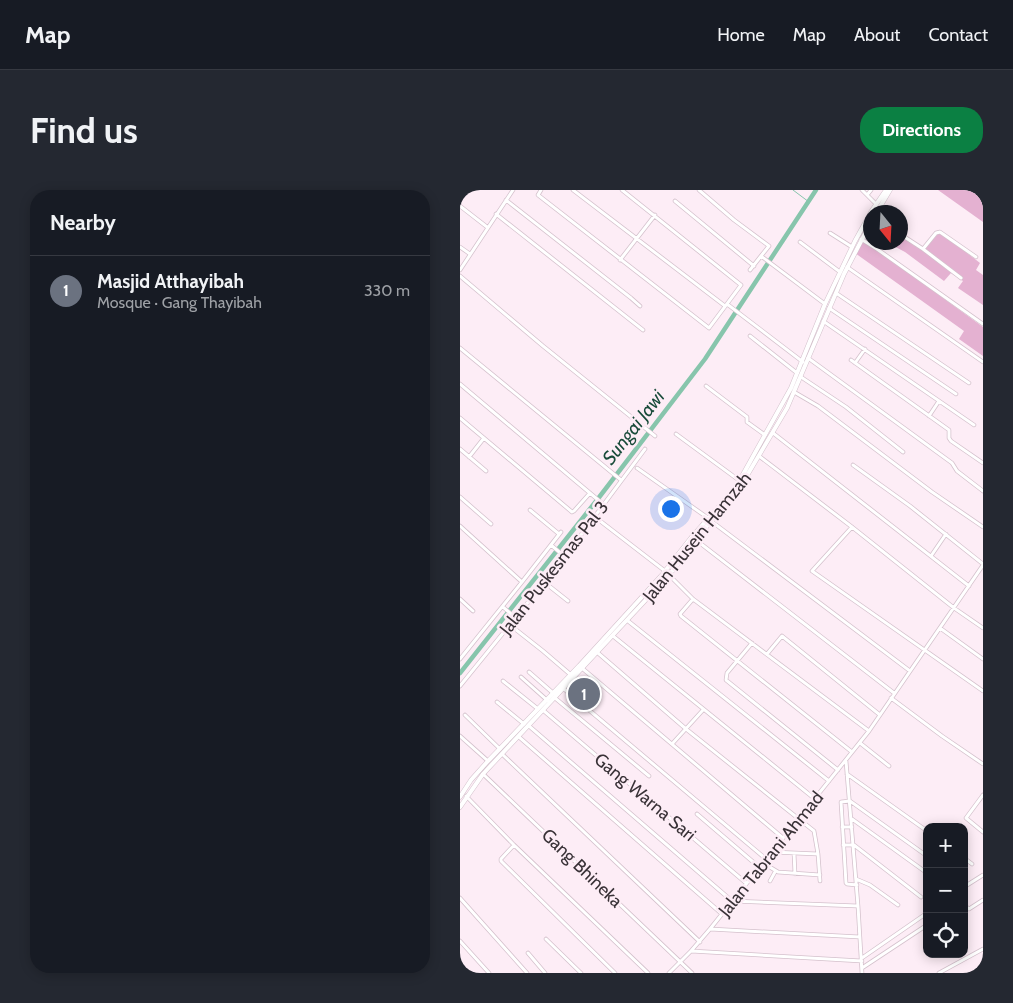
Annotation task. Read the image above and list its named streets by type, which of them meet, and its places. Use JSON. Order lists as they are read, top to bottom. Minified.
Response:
{"streets":{"street":["Jalan Husein Hamzah","Jalan Puskesmas Pal 3","Gang Warna Sari","Jalan Tabrani Ahmad","Gang Bhineka"]},"crossings":[["Jalan Husein Hamzah","Gang Warna Sari"],["Jalan Husein Hamzah","Gang Bhineka"],["Gang Warna Sari","Jalan Tabrani Ahmad"],["Jalan Tabrani Ahmad","Gang Bhineka"]],"water":["Sungai Jawi"],"north":"bottom","page":{"header":"Map","nav":["Home","Map","About","Contact"],"buttons":"Directions","title":"Find us","heading":"Nearby","list":[{"mark":"1","name":"Masjid Atthayibah","note":"Mosque · Gang Thayibah","value":"330 m"}],"pins":"1","map_buttons":["+","−"]}}
